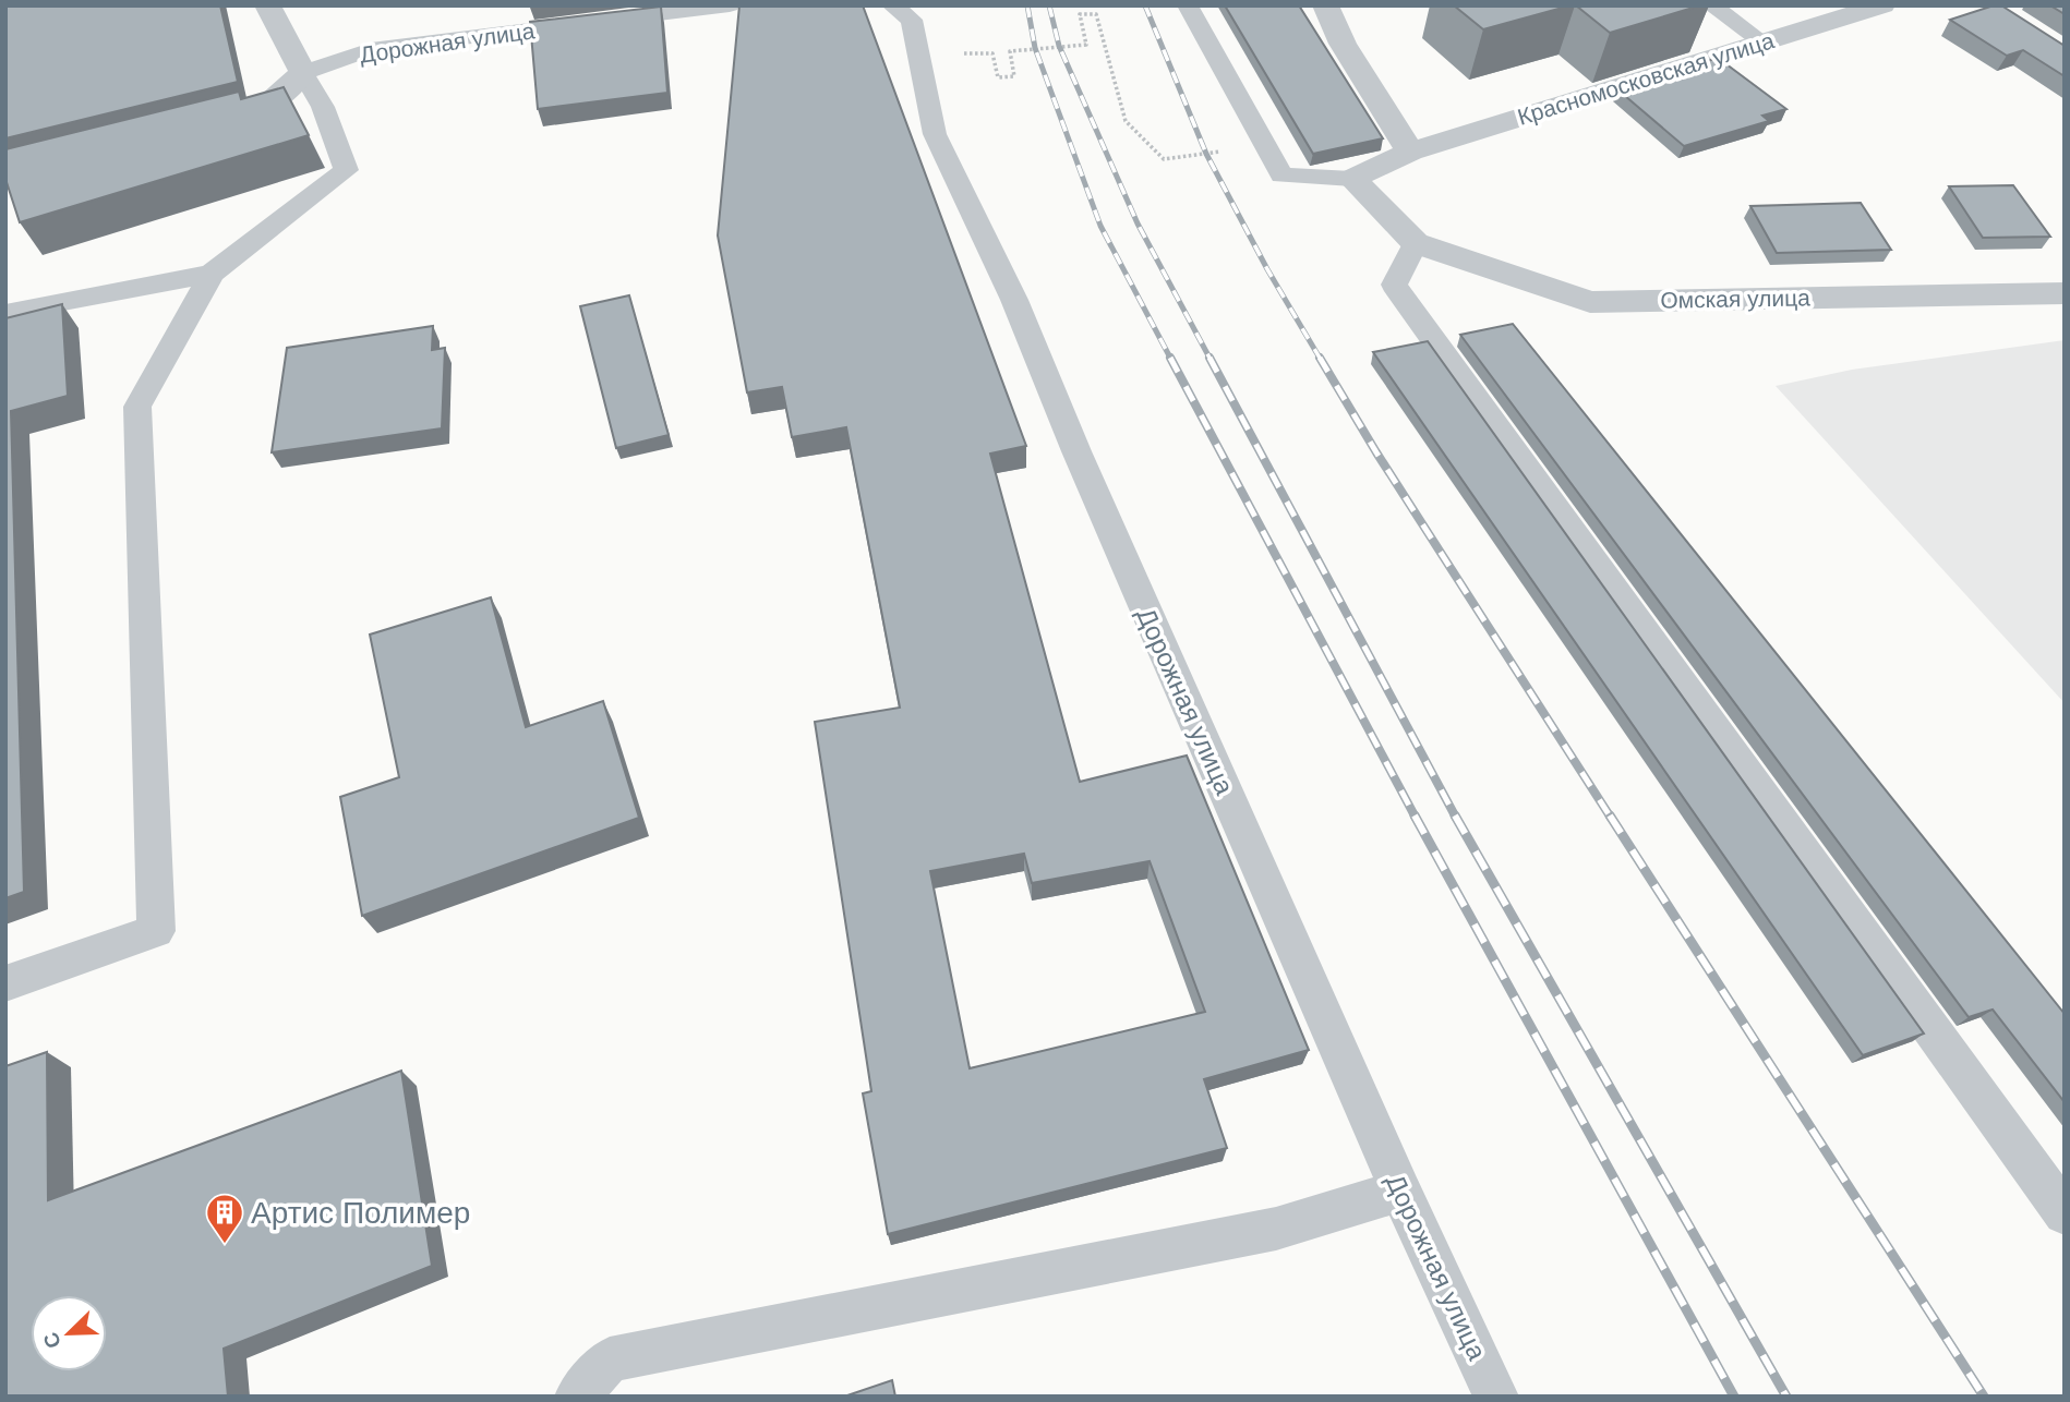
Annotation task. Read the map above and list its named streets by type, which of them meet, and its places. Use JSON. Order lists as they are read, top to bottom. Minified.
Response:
{"streets":{"street":["Дорожная улица","Красномосковская улица","Омская улица"]},"places":{"building":["Артис Полимер"]},"north":"bottom left"}
